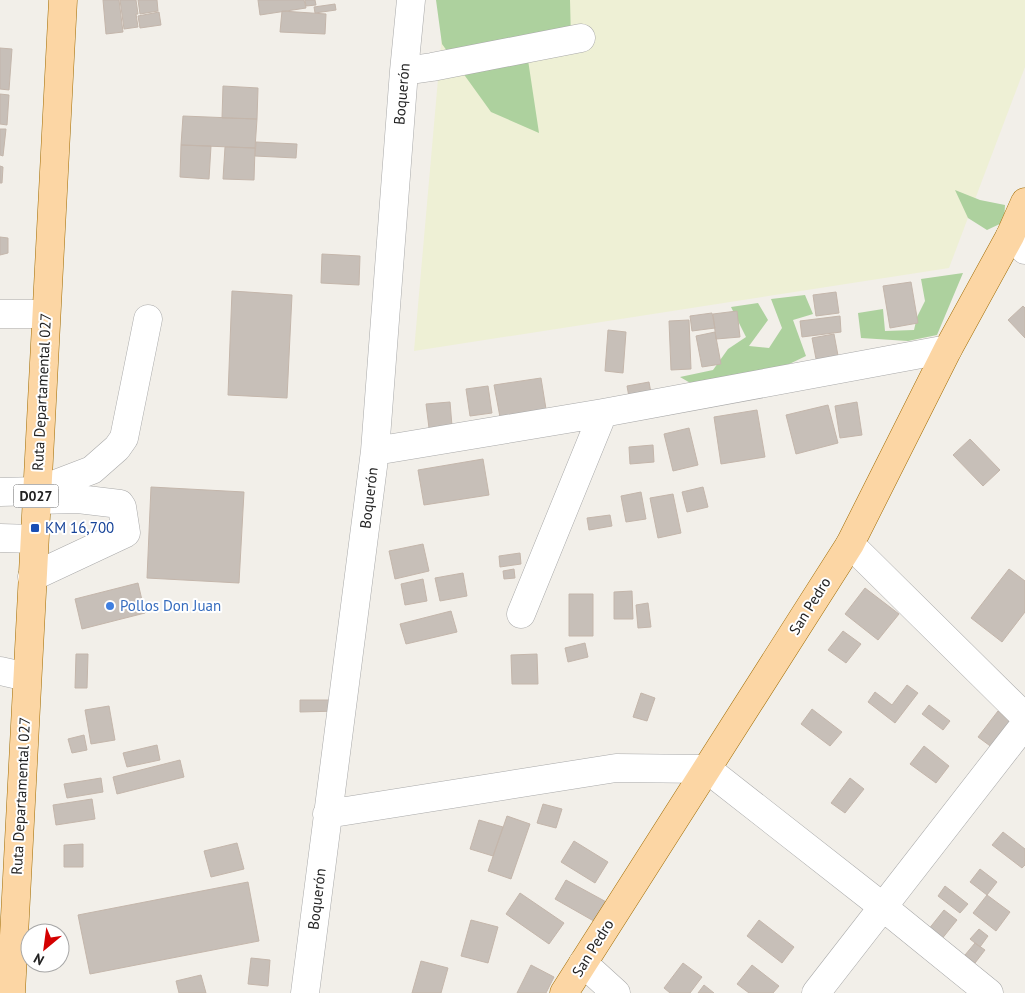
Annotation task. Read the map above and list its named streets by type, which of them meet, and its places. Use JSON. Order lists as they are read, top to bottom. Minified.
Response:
{"streets":{"main road":["Ruta Departamental 027","D027","San Pedro"],"street":["Boquerón"]},"places":{"transit":["KM 16,700"],"other":["Pollos Don Juan"]},"north":"bottom left"}
